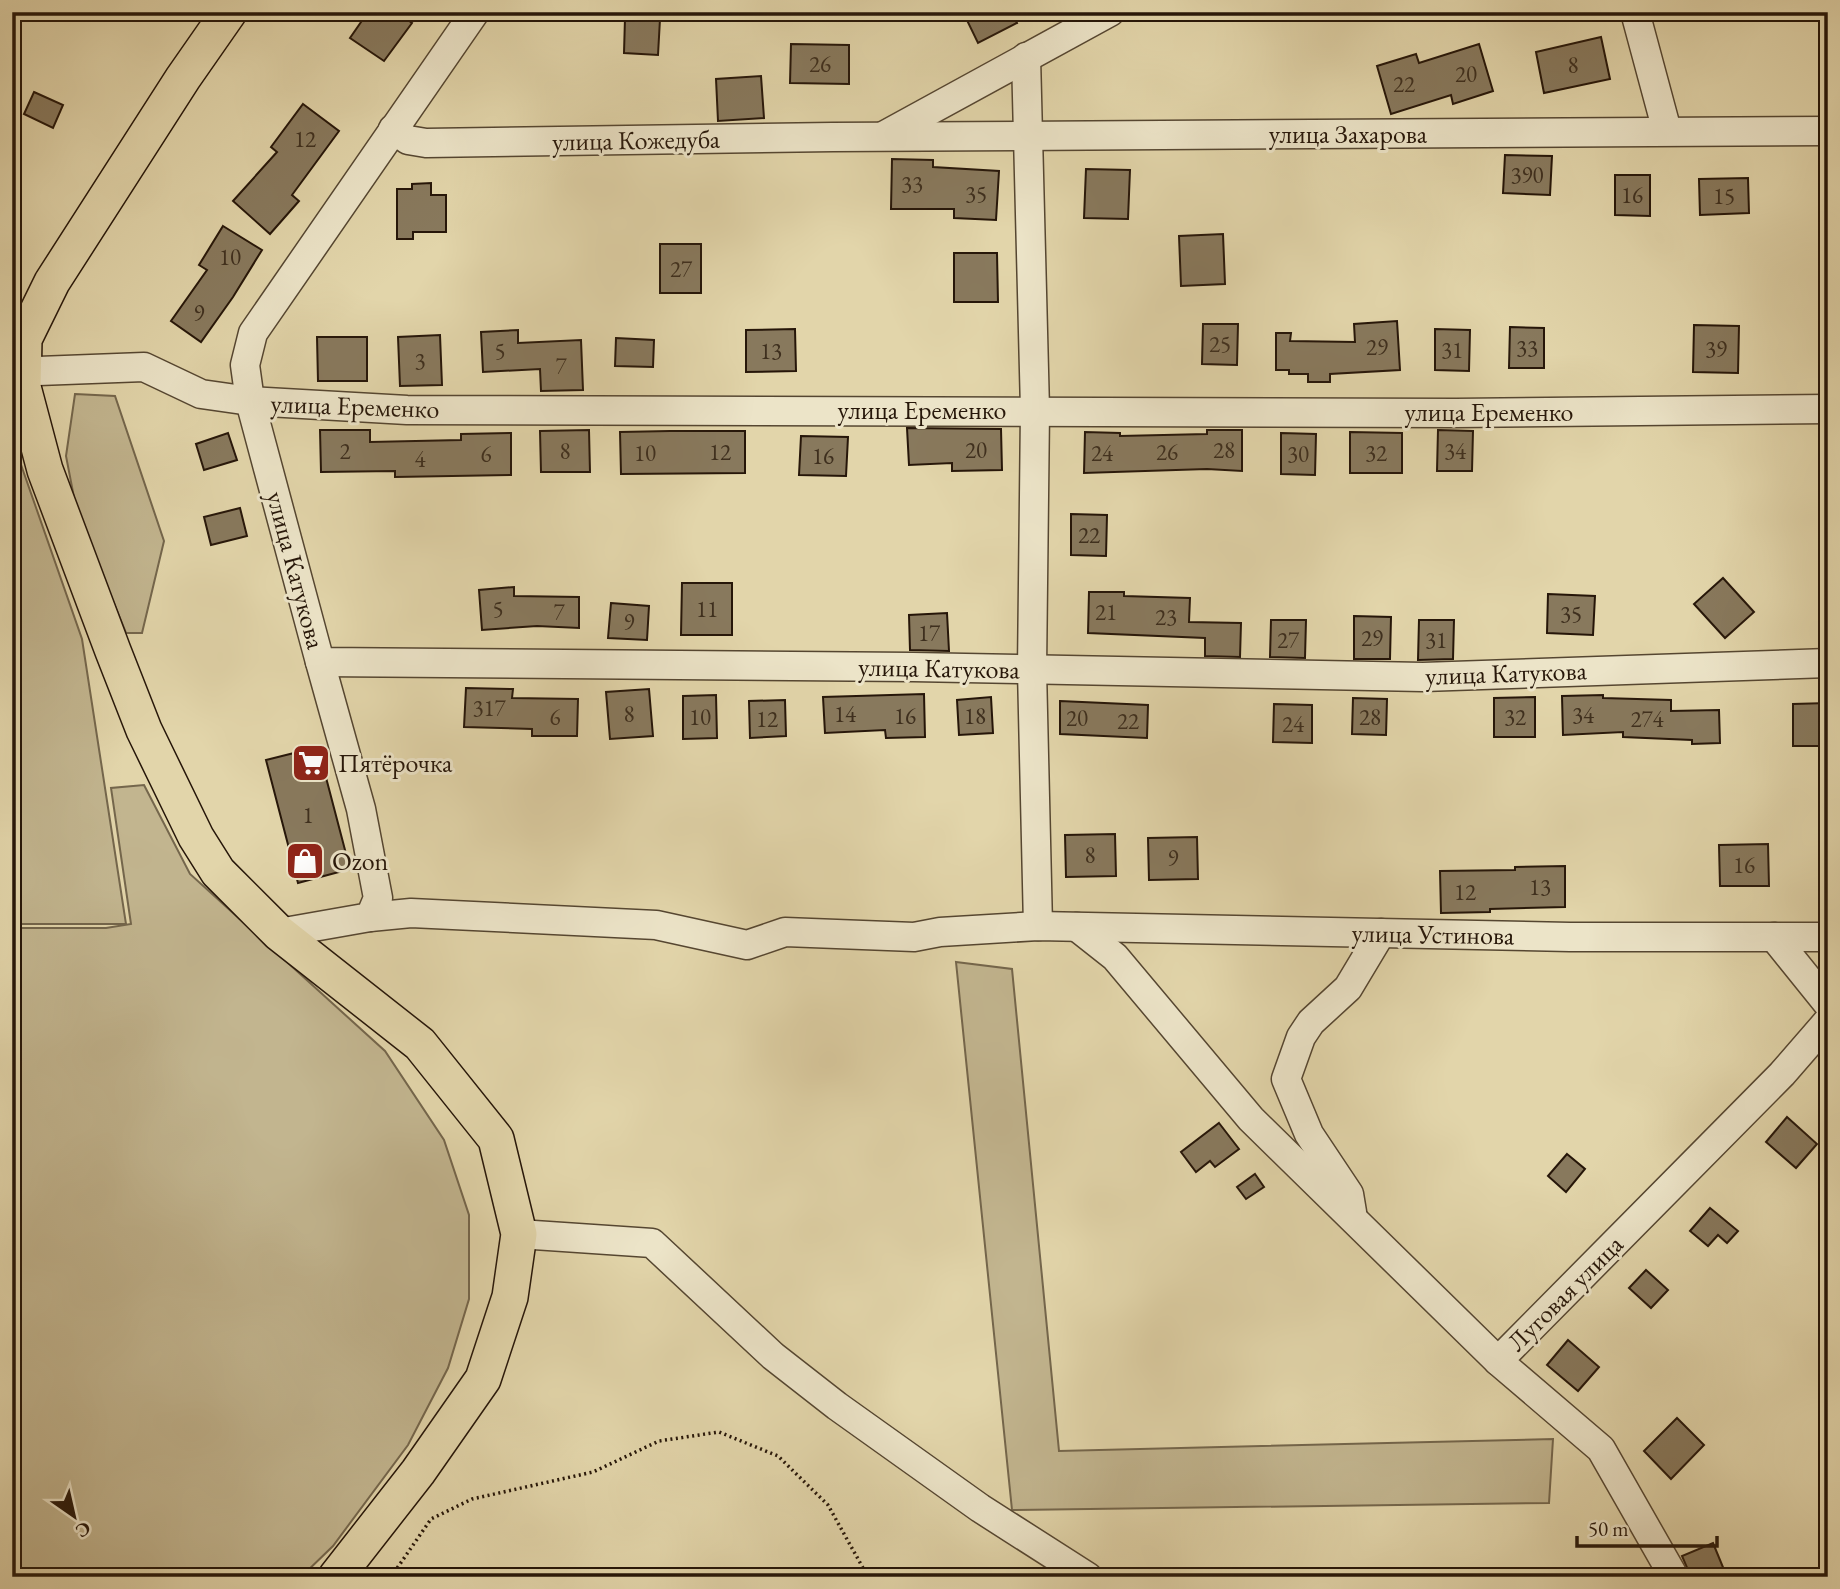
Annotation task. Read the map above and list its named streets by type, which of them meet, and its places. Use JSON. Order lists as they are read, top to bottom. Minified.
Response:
{"streets":{"street":["улица Захарова","улица Кожедуба","улица Еременко","улица Катукова","улица Устинова","Луговая улица"]},"crossings":[["улица Захарова","улица Кожедуба"],["улица Еременко","улица Катукова"]],"places":{"supermarket":["Пятёрочка"],"shop":["Ozon"]},"house_numbers":["26","8","20","22","12","390","33","35","16","15","10","27","9","25","29","33","39","31","5","13","3","7","20","28","2","8","34","12","26","10","24","32","6","30","16","4","22","5","11","7","21","35","23","9","17","29","27","31","317","8","14","34","16","18","6","10","28","32","20","12","274","22","24","1","8","9","16","13","12"],"scale_bar":"50 m","north":"bottom right"}
